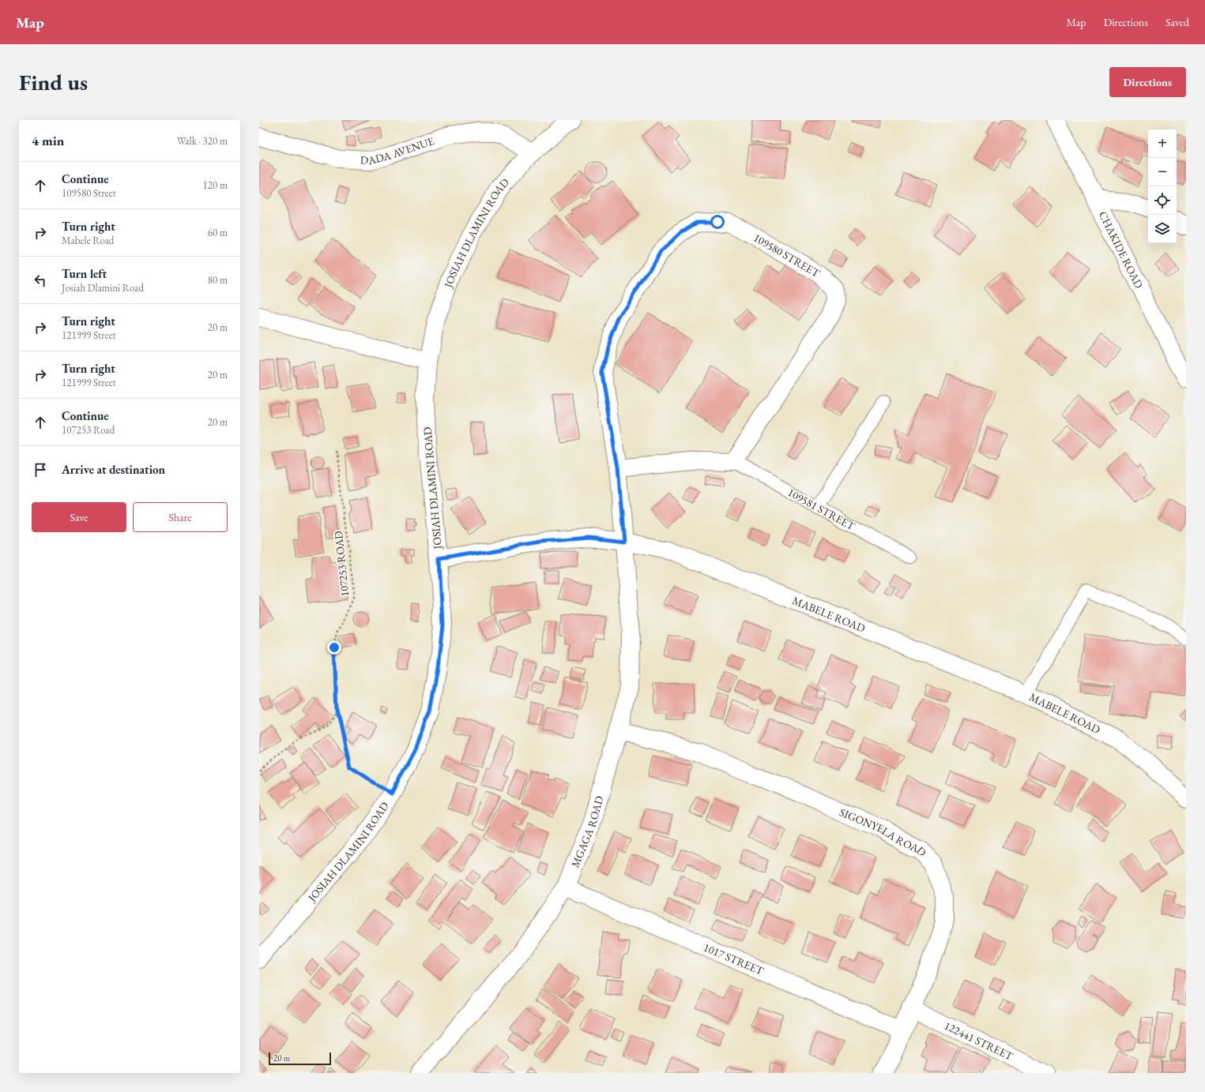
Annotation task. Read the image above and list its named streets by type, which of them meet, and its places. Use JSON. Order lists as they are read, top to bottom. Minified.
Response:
{"streets":{"street":["DADA AVENUE","JOSIAH DLAMINI ROAD","CHAKIDE ROAD","109580 STREET","MABELE ROAD","MGAGA ROAD","SIGONYELA ROAD","1017 STREET","122441 STREET"],"lane":["109581 STREET"],"path":["107253 ROAD"]},"crossings":[["DADA AVENUE","JOSIAH DLAMINI ROAD"],["JOSIAH DLAMINI ROAD","107253 ROAD"],["JOSIAH DLAMINI ROAD","MABELE ROAD"],["109580 STREET","109581 STREET"],["109580 STREET","MABELE ROAD"],["109580 STREET","MGAGA ROAD"],["MABELE ROAD","MGAGA ROAD"],["MGAGA ROAD","SIGONYELA ROAD"],["MGAGA ROAD","1017 STREET"],["SIGONYELA ROAD","1017 STREET"],["SIGONYELA ROAD","122441 STREET"]],"scale_bar":"20 m","page":{"header":"Map","nav":["Map","Directions","Saved"],"buttons":["Directions",["Save","Share"]],"title":"Find us","heading":["4 min","Walk · 320 m"],"map_buttons":["+","−"],"list":[["Continue","109580 Street","120 m"],["Turn right","Mabele Road","60 m"],["Turn left","Josiah Dlamini Road","80 m"],["Turn right","121999 Street","20 m"],["Turn right","121999 Street","20 m"],["Continue","107253 Road","20 m"],"Arrive at destination"],"scale":"20 m"}}
